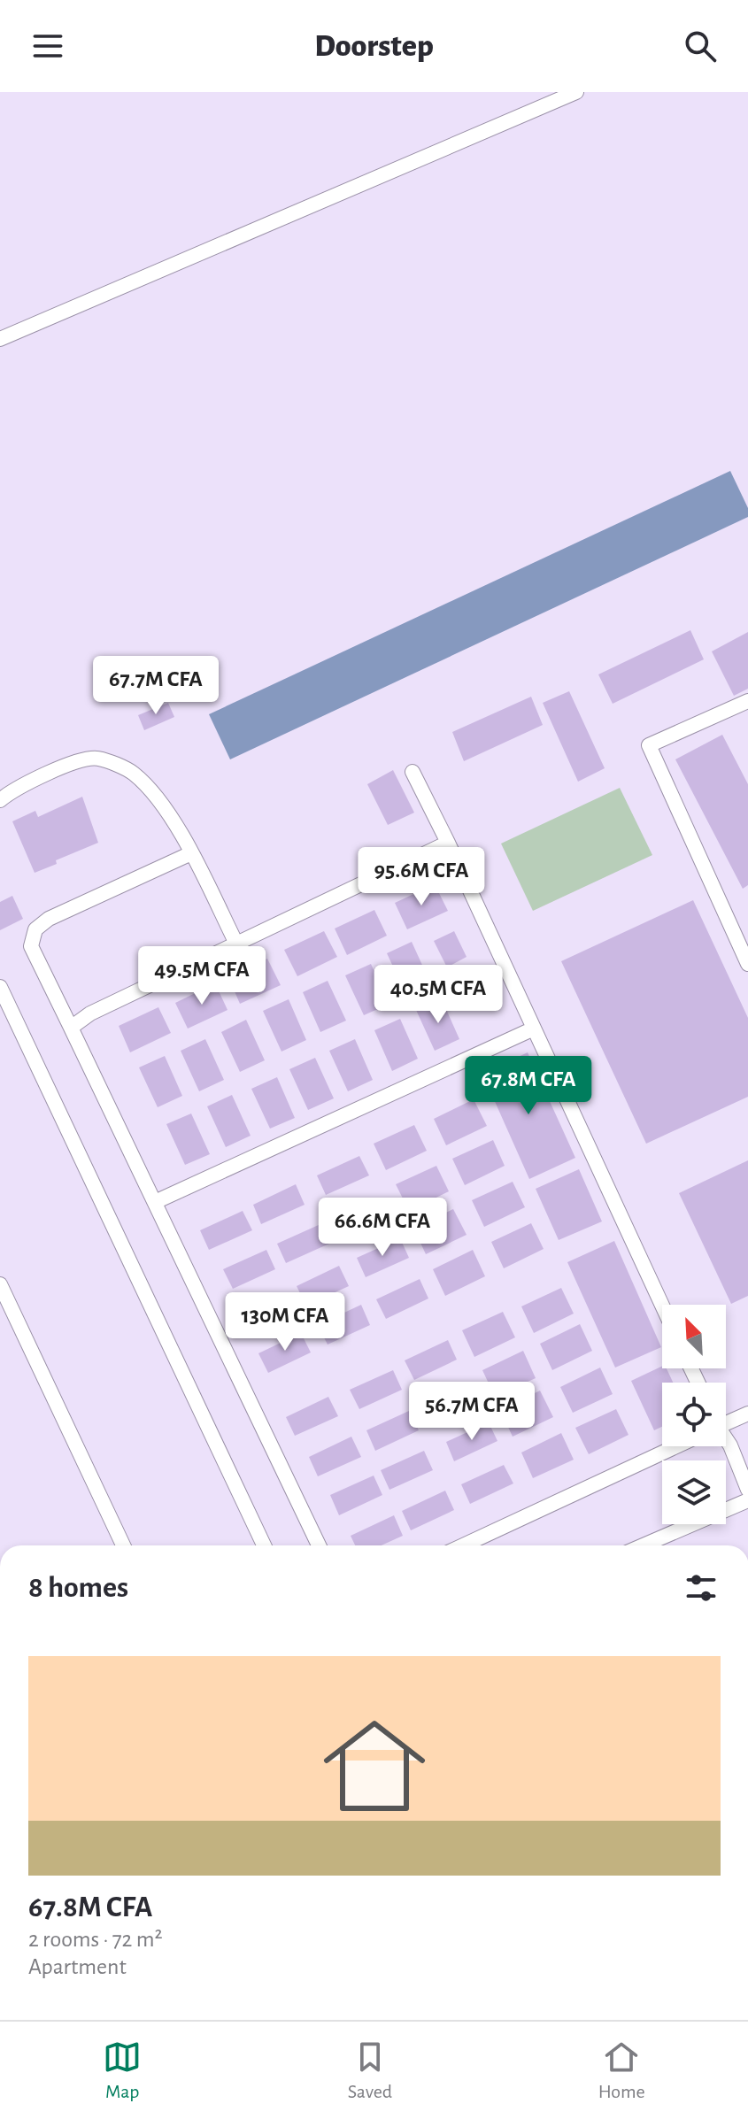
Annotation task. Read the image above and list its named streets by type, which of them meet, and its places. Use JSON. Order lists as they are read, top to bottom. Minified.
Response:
{"north":"top left","page":{"header":"Doorstep","price":["67.7M CFA","95.6M CFA","49.5M CFA","40.5M CFA","67.8M CFA","66.6M CFA","130M CFA","56.7M CFA"],"heading":"8 homes","list":[{"name":"67.8M CFA","note":"2 rooms · 72 m² · Apartment"}],"tabs":["Map","Saved","Home"]}}
